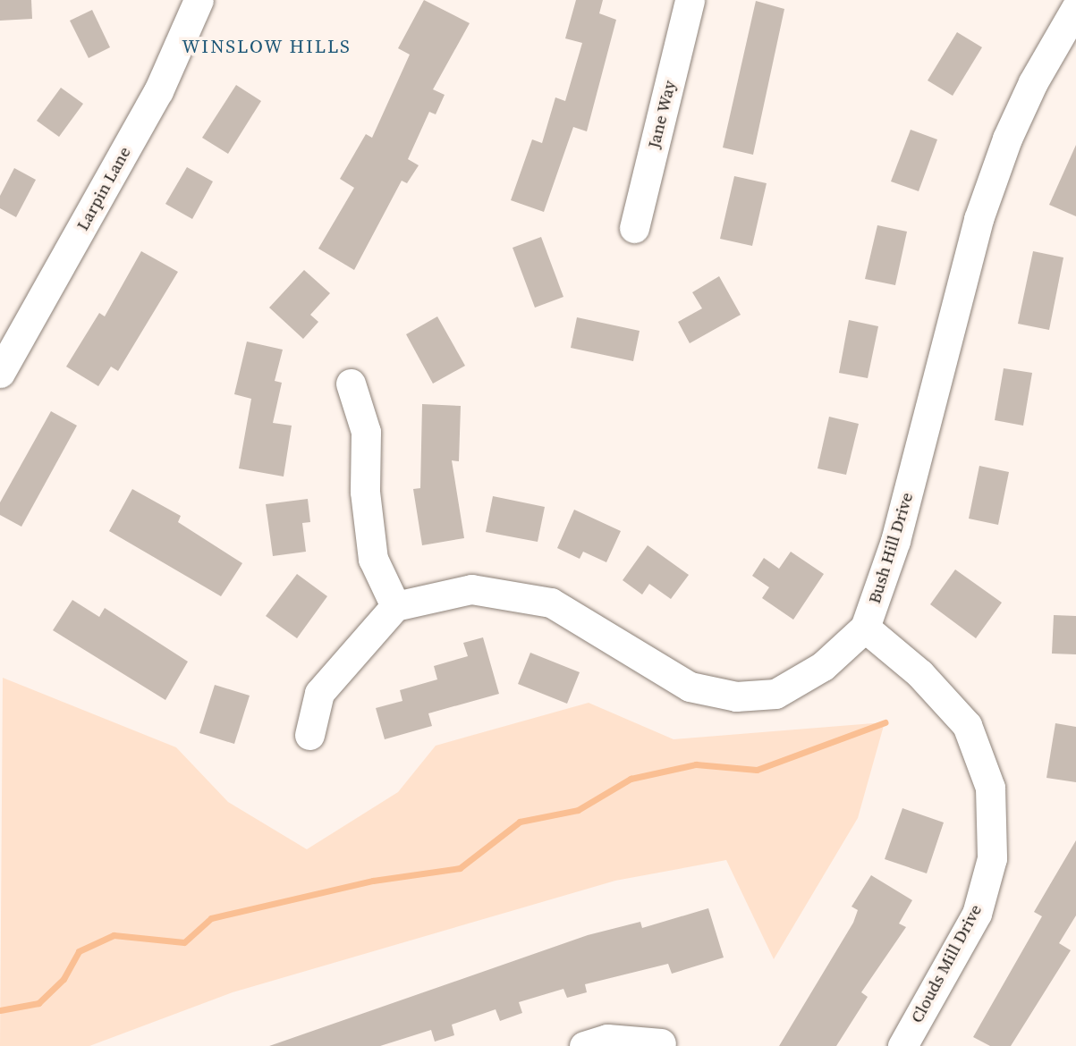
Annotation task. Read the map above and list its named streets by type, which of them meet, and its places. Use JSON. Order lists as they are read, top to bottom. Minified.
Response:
{"streets":{"street":["Jane Way","Larpin Lane","Bush Hill Drive","Clouds Mill Drive"]},"crossings":[["Bush Hill Drive","Clouds Mill Drive"]],"districts":["WINSLOW HILLS"]}
